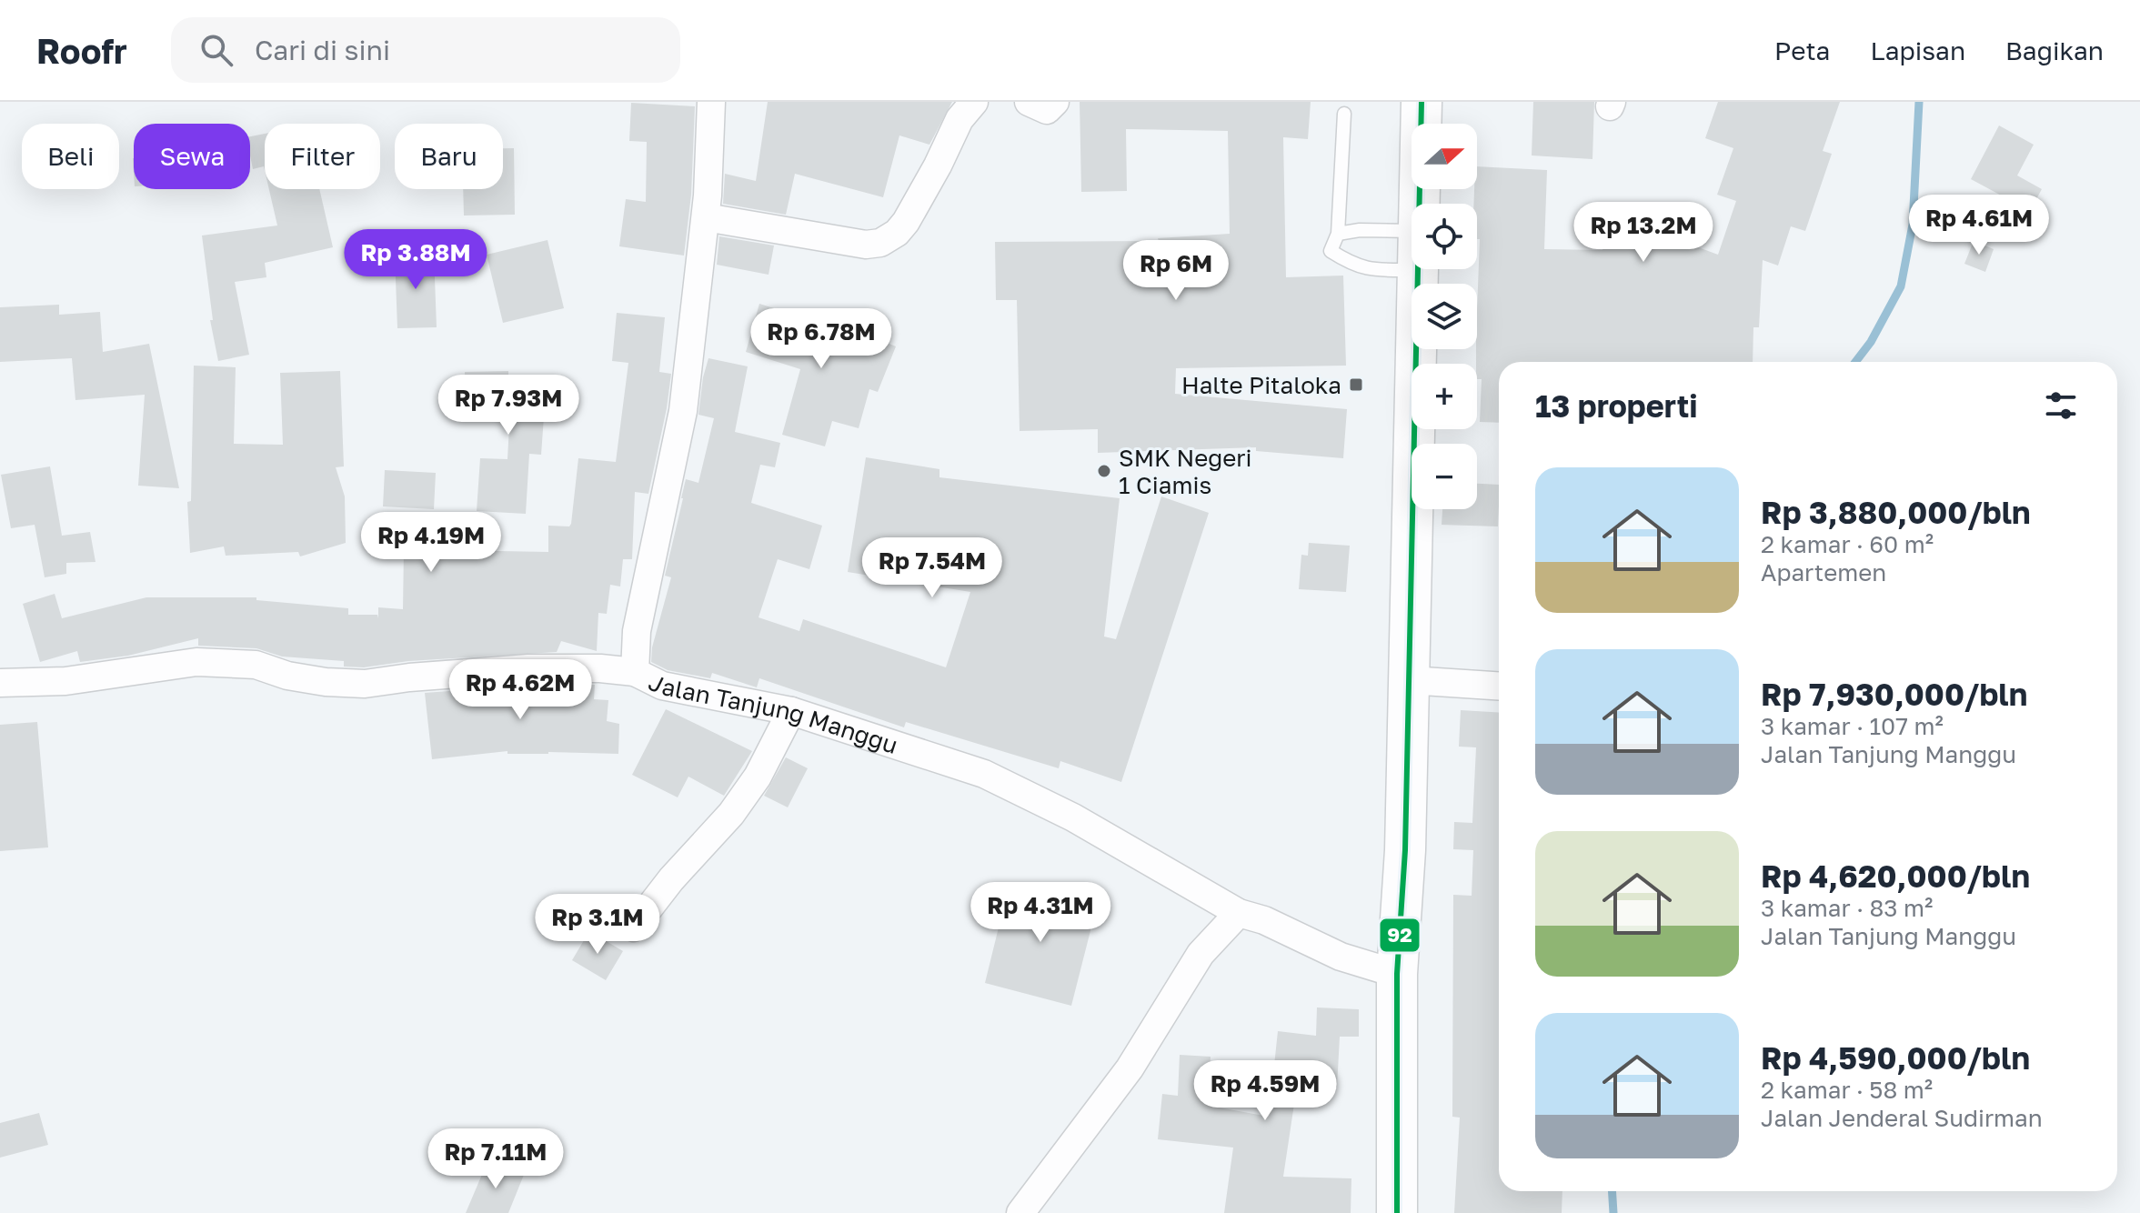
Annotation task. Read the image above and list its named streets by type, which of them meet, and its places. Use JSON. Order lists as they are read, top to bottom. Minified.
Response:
{"streets":{"street":["Jalan Tanjung Manggu"]},"places":{"transit":["Halte Pitaloka"],"other":["SMK Negeri 1 Ciamis"]},"lines":["transit line 92"],"north":"right","page":{"header":"Roofr","search":"Cari di sini","nav":["Peta","Lapisan","Bagikan"],"map_buttons":["+","−"],"chip":["Beli","Sewa","Filter","Baru"],"price":["Rp 4.61M","Rp 13.2M","Rp 3.88M","Rp 6M","Rp 6.78M","Rp 7.93M","Rp 4.19M","Rp 7.54M","Rp 4.62M","Rp 4.31M","Rp 3.1M","Rp 4.59M","Rp 7.11M"],"heading":"13 properti","list":[{"name":"Rp 3,880,000/bln","note":"2 kamar · 60 m² · Apartemen"},{"name":"Rp 7,930,000/bln","note":"3 kamar · 107 m² · Jalan Tanjung Manggu"},{"name":"Rp 4,620,000/bln","note":"3 kamar · 83 m² · Jalan Tanjung Manggu"},{"name":"Rp 4,590,000/bln","note":"2 kamar · 58 m² · Jalan Jenderal Sudirman"}]}}
